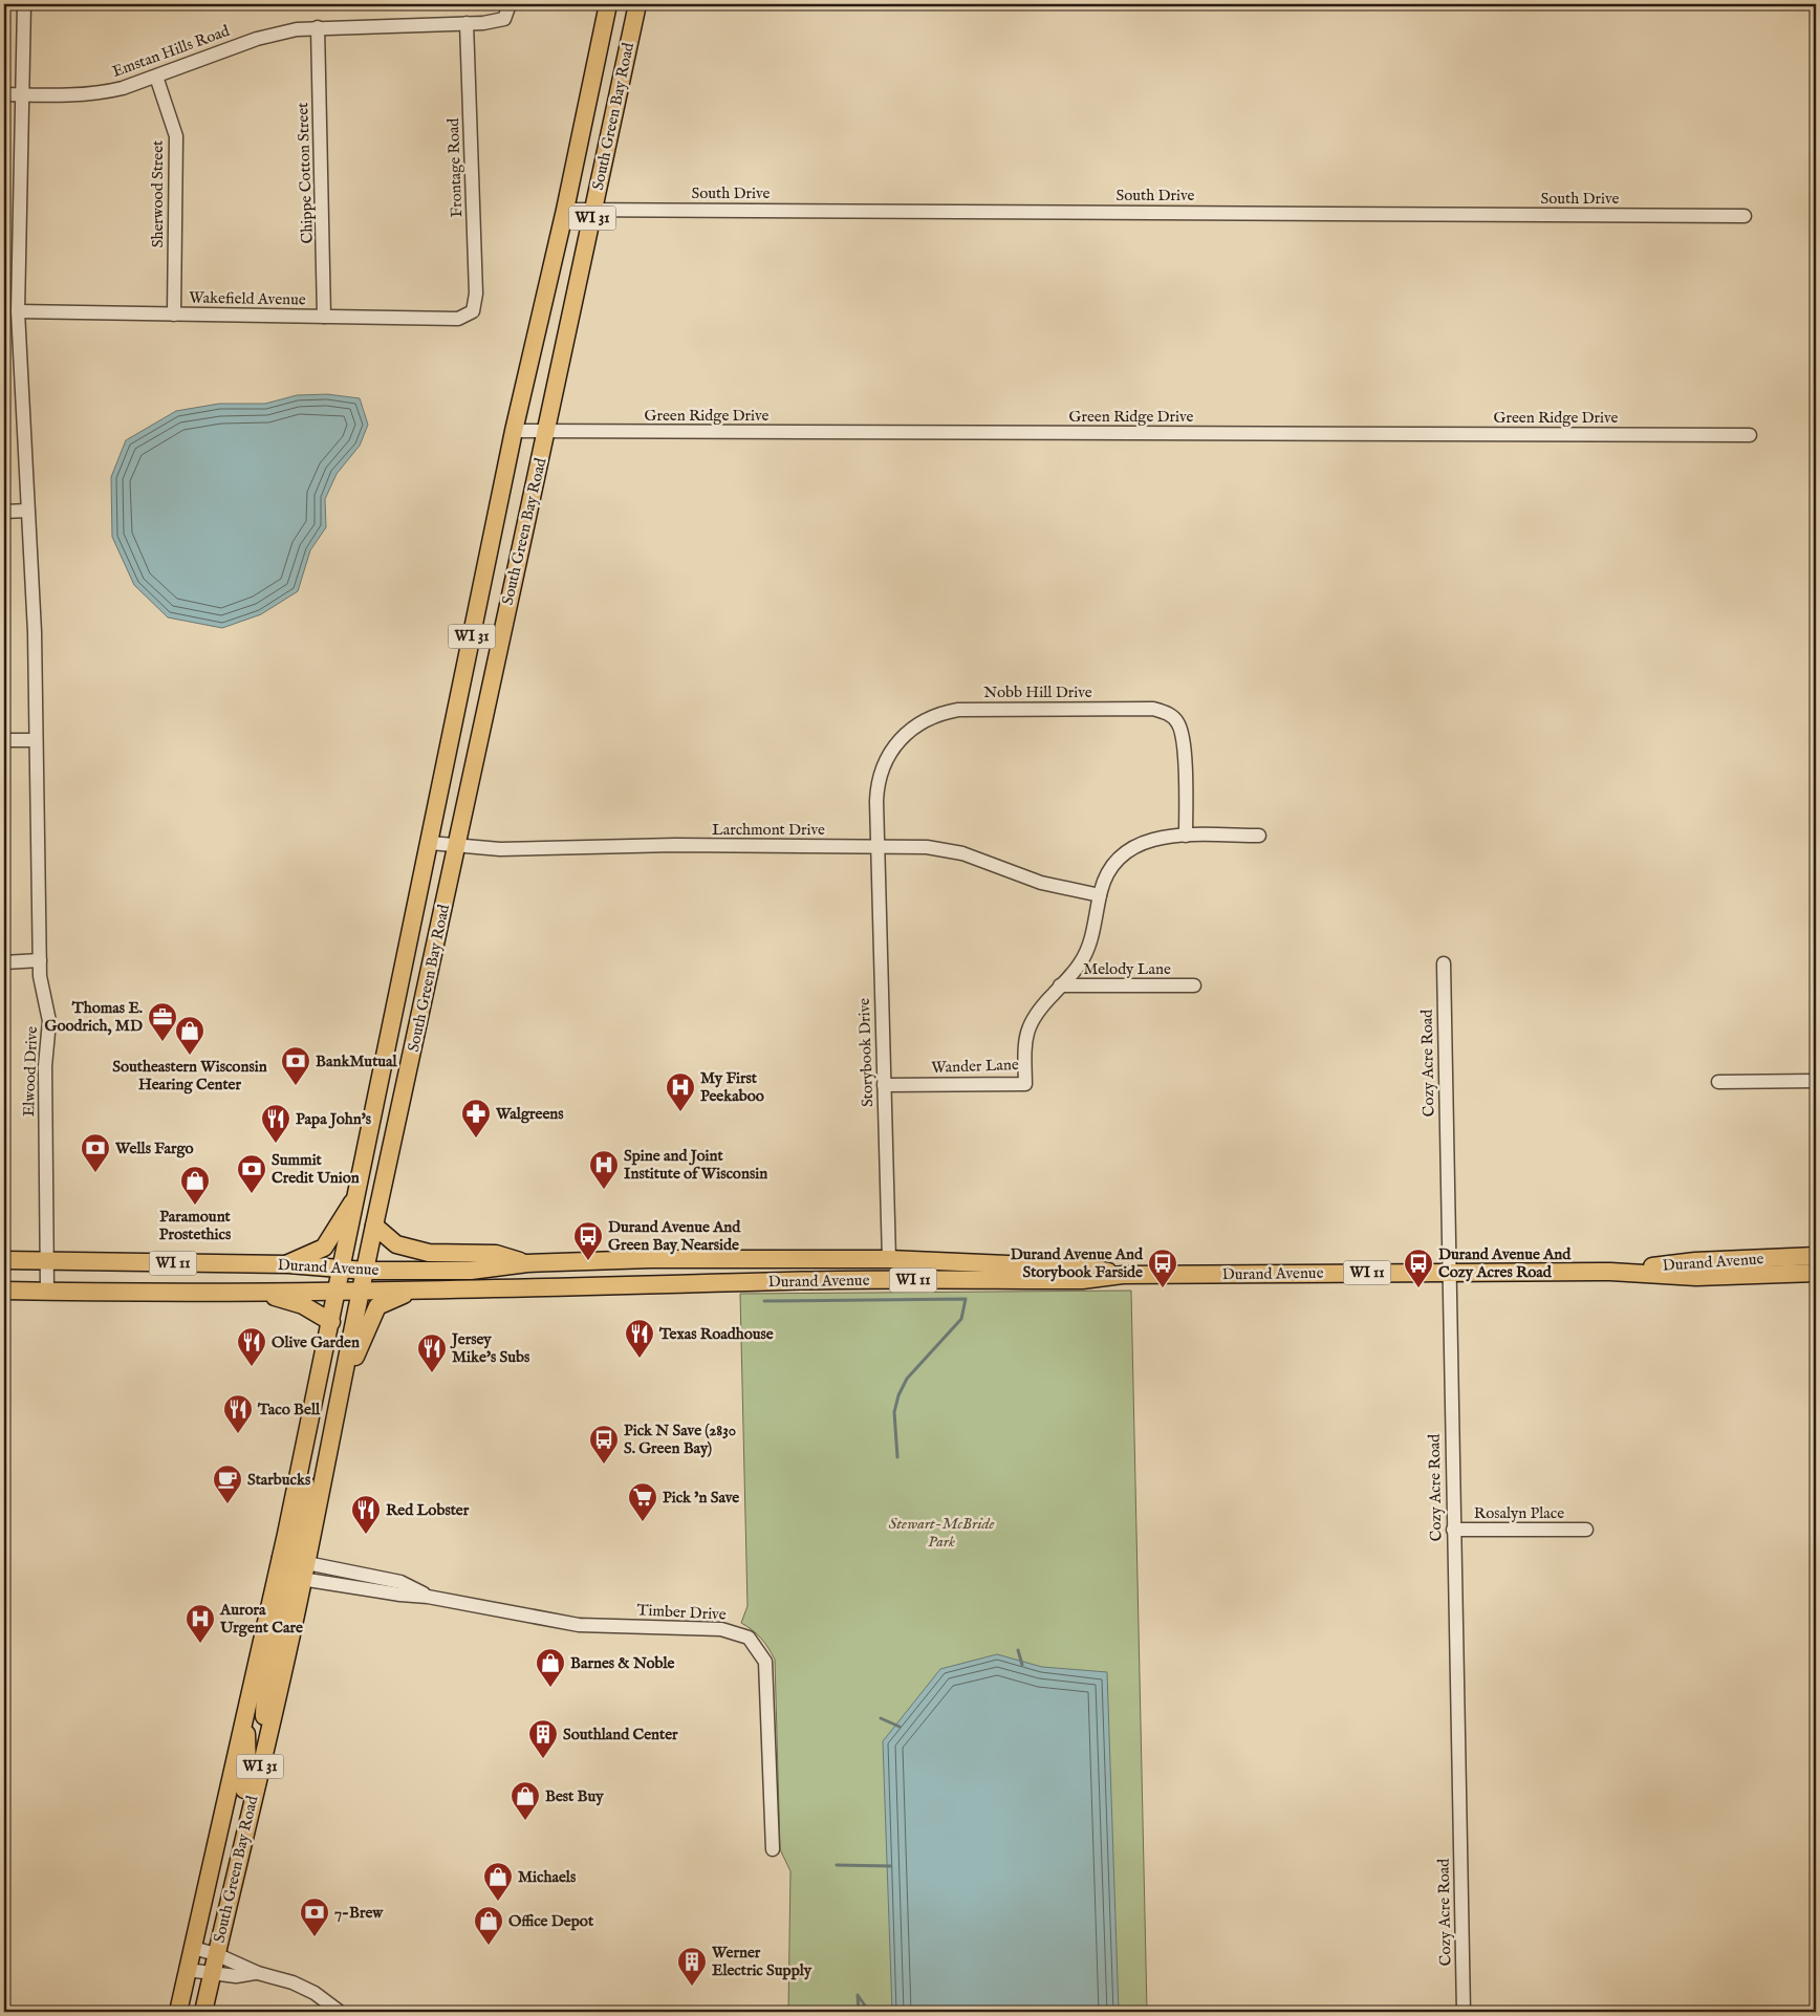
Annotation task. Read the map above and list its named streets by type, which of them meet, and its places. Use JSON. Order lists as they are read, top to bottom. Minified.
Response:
{"streets":{"main road":["South Green Bay Road","WI 31","Durand Avenue","WI 11"],"street":["Emstan Hills Road","Frontage Road","Chippe Cotton Street","South Drive","Sherwood Street","Wakefield Avenue","Green Ridge Drive","Nobb Hill Drive","Larchmont Drive","Melody Lane","Storybook Drive","Cozy Acre Road","Wander Lane","Elwood Drive","Rosalyn Place","Timber Drive"]},"crossings":[["Emstan Hills Road","Frontage Road"],["Emstan Hills Road","Chippe Cotton Street"],["Emstan Hills Road","Sherwood Street"],["Emstan Hills Road","Elwood Drive"],["South Green Bay Road","South Drive"],["South Green Bay Road","Green Ridge Drive"],["South Green Bay Road","Larchmont Drive"],["South Green Bay Road","Durand Avenue"],["South Green Bay Road","Timber Drive"],["Frontage Road","Wakefield Avenue"],["Chippe Cotton Street","Wakefield Avenue"],["Sherwood Street","Wakefield Avenue"],["Wakefield Avenue","Elwood Drive"],["Nobb Hill Drive","Larchmont Drive"],["Nobb Hill Drive","Storybook Drive"],["Nobb Hill Drive","Wander Lane"],["Larchmont Drive","Storybook Drive"],["Larchmont Drive","Wander Lane"],["Melody Lane","Wander Lane"],["Storybook Drive","Wander Lane"],["Storybook Drive","Durand Avenue"],["Cozy Acre Road","Durand Avenue"],["Cozy Acre Road","Rosalyn Place"],["Elwood Drive","Durand Avenue"]],"parks":["Stewart-McBride Park"],"places":{"office":["Thomas E. Goodrich, MD"],"shop":["Southeastern Wisconsin Hearing Center","Paramount Prostethics","Barnes & Noble","Best Buy","Michaels","Office Depot"],"bank":["BankMutual","Wells Fargo","Summit Credit Union","7-Brew"],"hospital":["My First Peekaboo","Spine and Joint Institute of Wisconsin","Aurora Urgent Care"],"pharmacy":["Walgreens"],"restaurant":["Papa John's","Texas Roadhouse","Olive Garden","Jersey Mike's Subs","Taco Bell","Red Lobster"],"bus stop":["Durand Avenue And Green Bay Nearside","Durand Avenue And Storybook Farside","Durand Avenue And Cozy Acres Road","Pick N Save (2830 S. Green Bay)"],"cafe":["Starbucks"],"supermarket":["Pick 'n Save"],"building":["Southland Center","Werner Electric Supply"]}}
